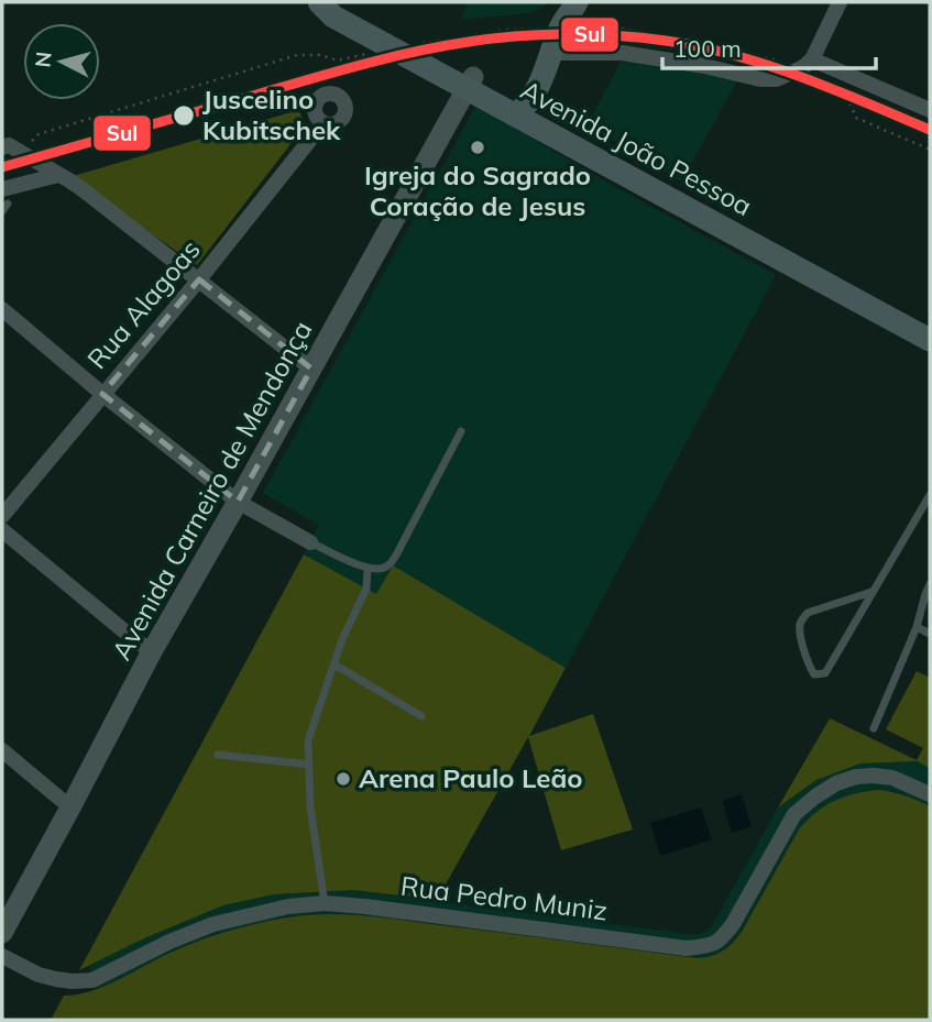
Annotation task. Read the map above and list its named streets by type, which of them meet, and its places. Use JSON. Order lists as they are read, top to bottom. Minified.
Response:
{"streets":{"main road":["Avenida João Pessoa","Avenida Carneiro de Mendonça"],"street":["Rua Alagoas","Rua Pedro Muniz"]},"crossings":[["Avenida João Pessoa","Avenida Carneiro de Mendonça"]],"places":["Juscelino Kubitschek","Igreja do Sagrado Coração de Jesus","Arena Paulo Leão"],"lines":["transit line Sul"],"scale_bar":"100 m","north":"left"}
